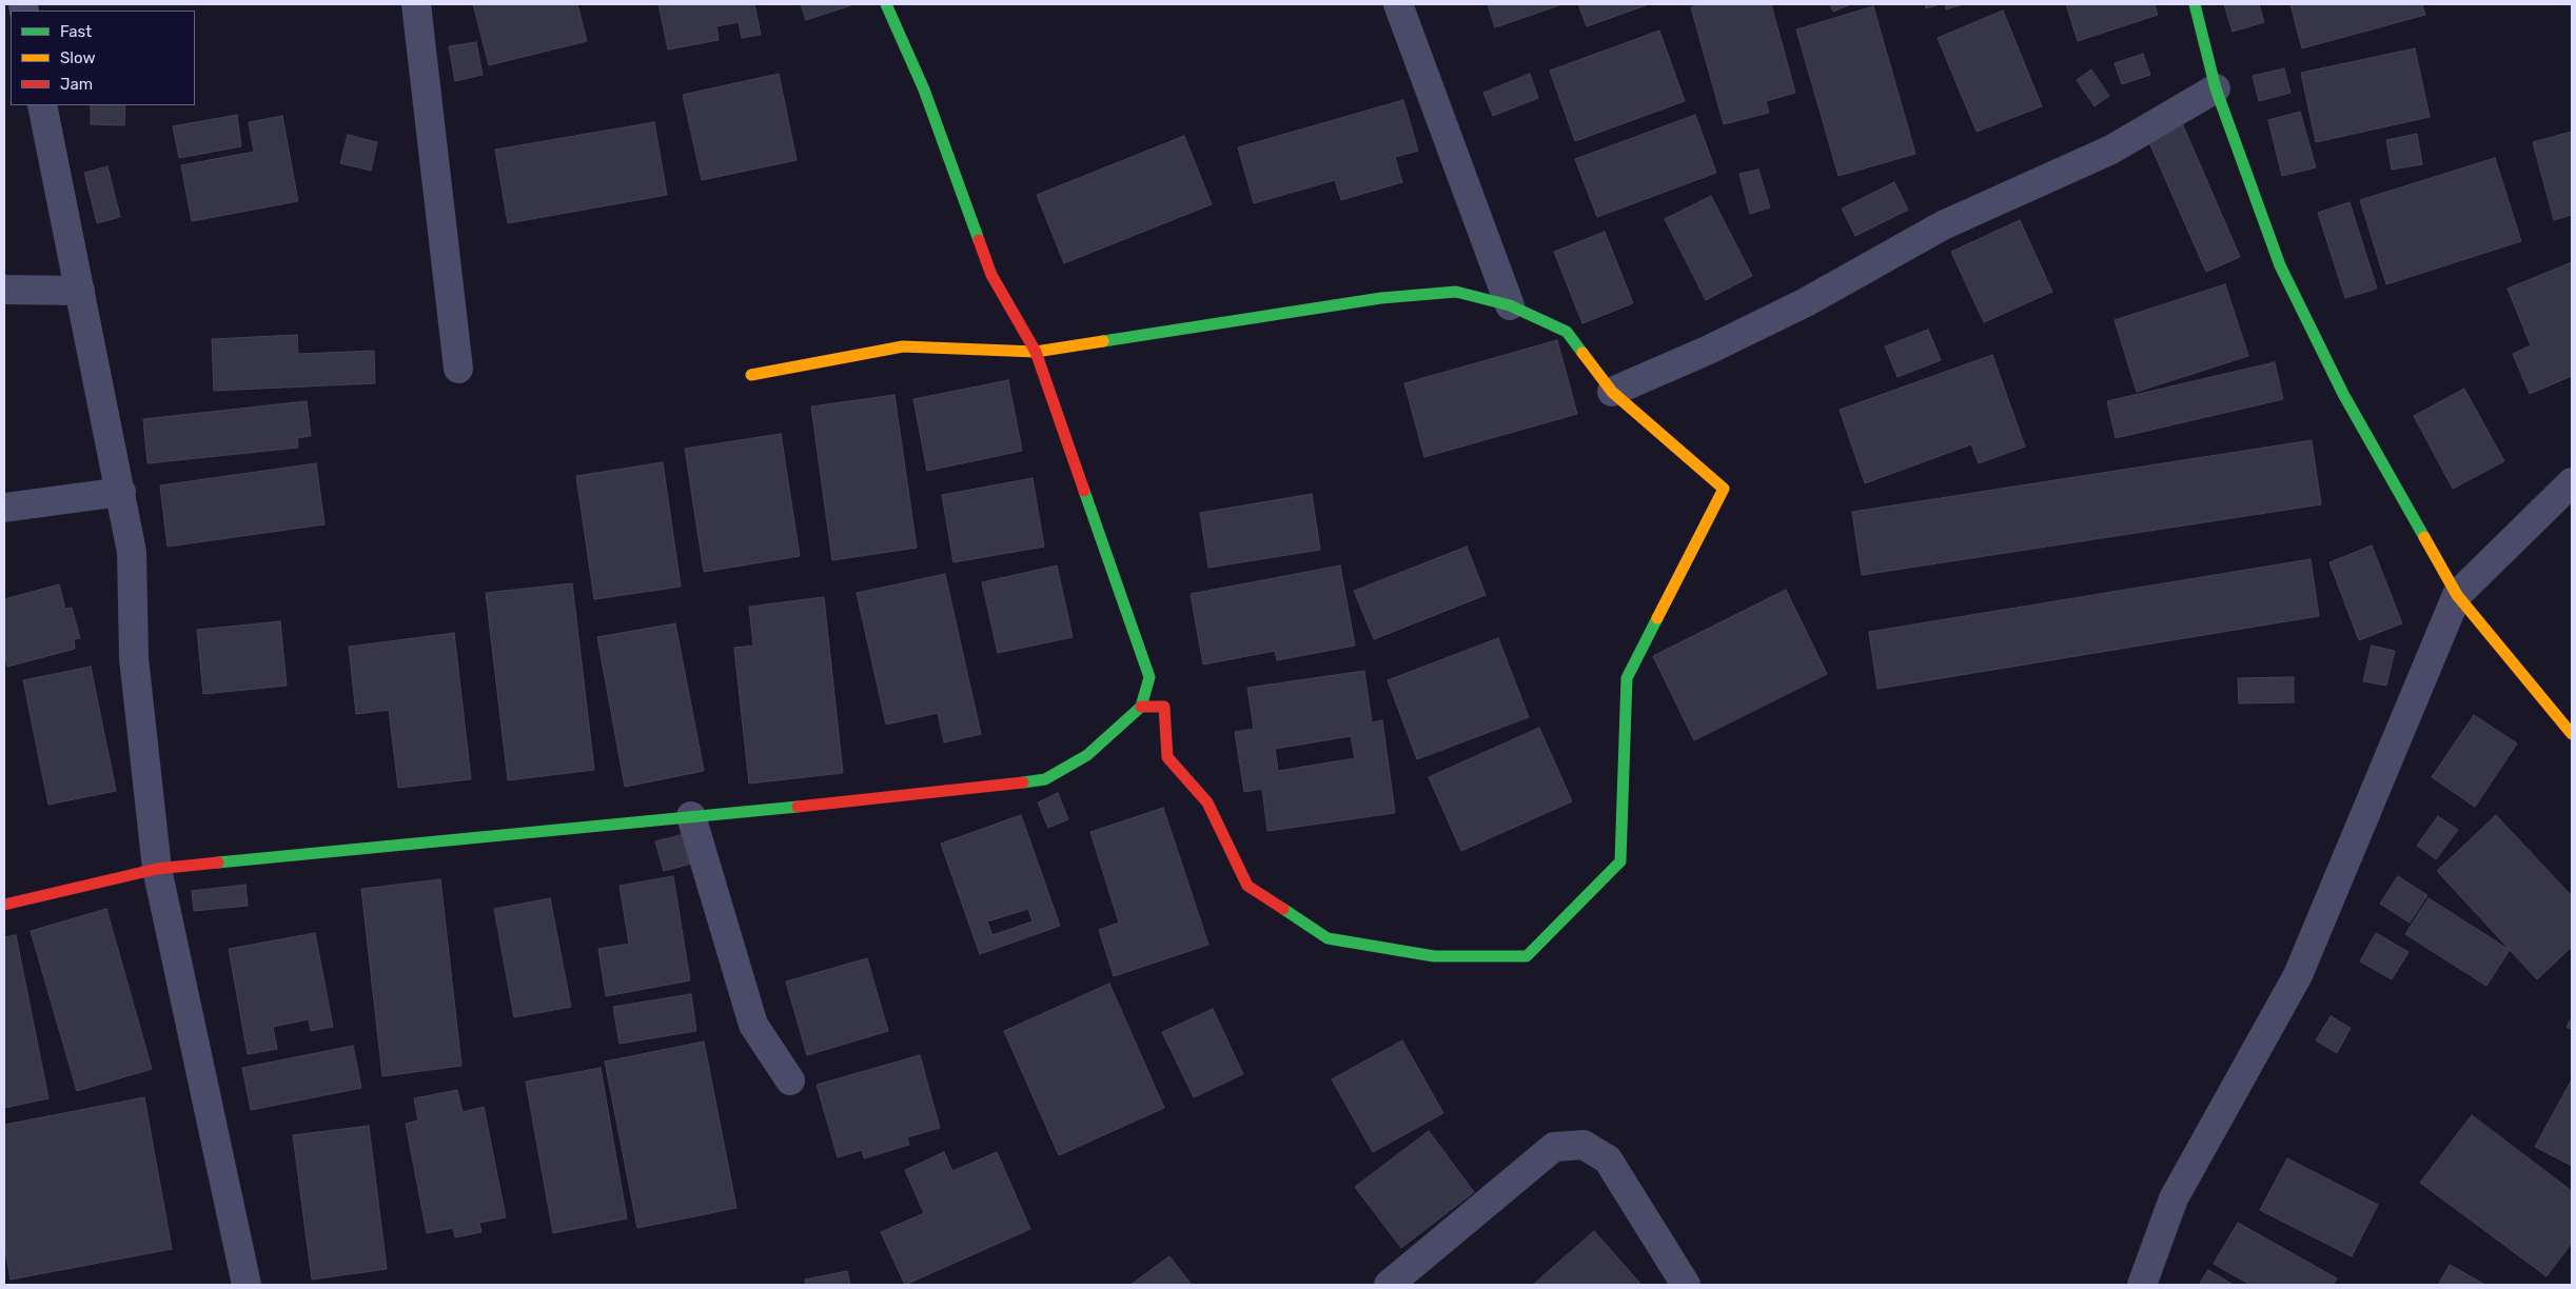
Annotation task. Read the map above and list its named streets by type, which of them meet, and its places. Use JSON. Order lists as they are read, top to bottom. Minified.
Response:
{"legend":["Fast","Slow","Jam"]}
